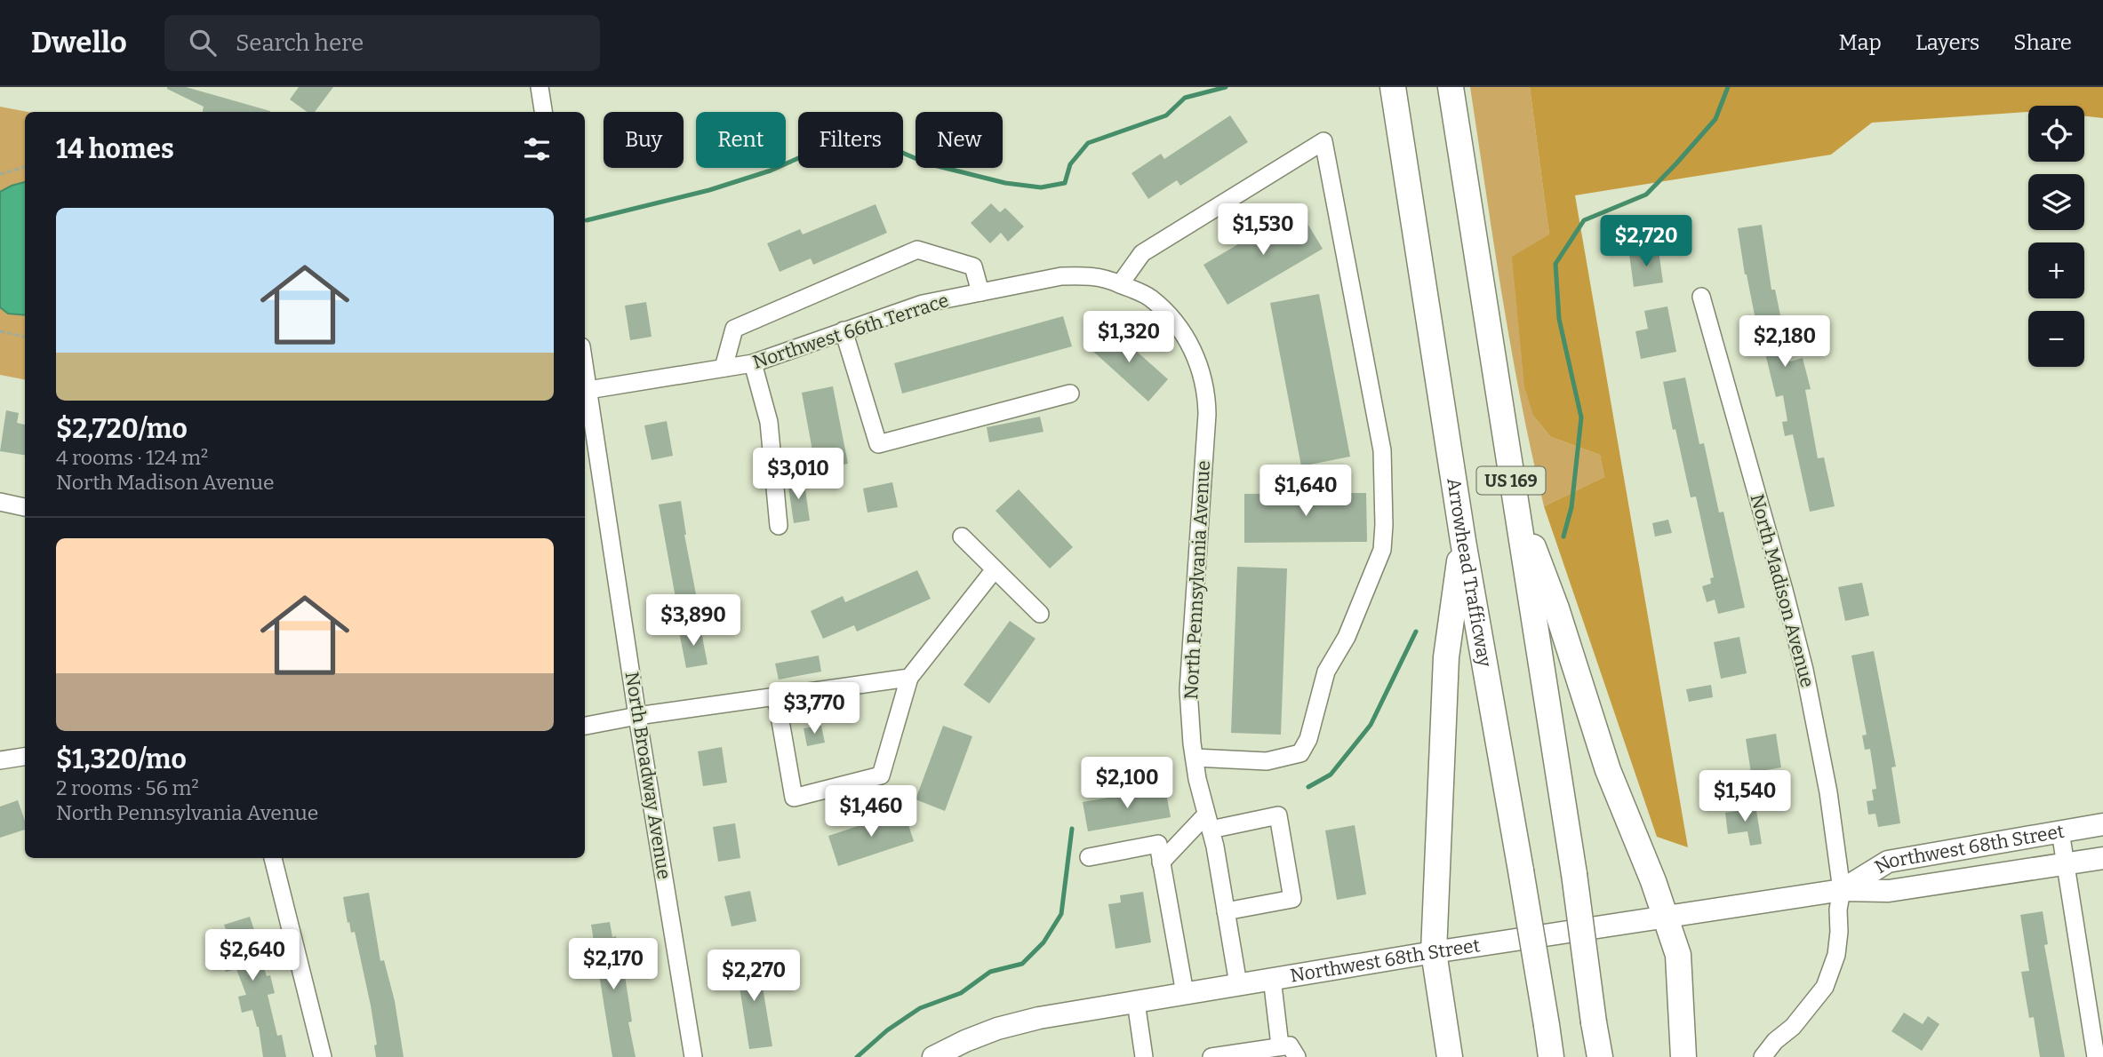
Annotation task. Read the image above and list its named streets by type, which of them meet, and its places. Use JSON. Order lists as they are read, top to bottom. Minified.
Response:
{"streets":{"highway":["US 169","Arrowhead Trafficway"],"main road":["Northwest 68th Street"],"street":["Northwest 66th Terrace","North Pennsylvania Avenue","North Madison Avenue","North Broadway Avenue"]},"crossings":[["Northwest 66th Terrace","North Pennsylvania Avenue"],["Northwest 66th Terrace","North Broadway Avenue"],["North Pennsylvania Avenue","Northwest 68th Street"],["North Madison Avenue","Northwest 68th Street"]],"page":{"header":"Dwello","search":"Search here","nav":["Map","Layers","Share"],"map_buttons":["+","−"],"chip":["Buy","Rent","Filters","New"],"heading":"14 homes","list":[{"name":"$2,720/mo","note":"4 rooms · 124 m² · North Madison Avenue"},{"name":"$1,320/mo","note":"2 rooms · 56 m² · North Pennsylvania Avenue"}],"price":["$1,530","$2,720","$1,320","$2,180","$3,010","$1,640","$3,890","$3,770","$2,100","$1,540","$1,460","$2,640","$2,170","$2,270"]}}
